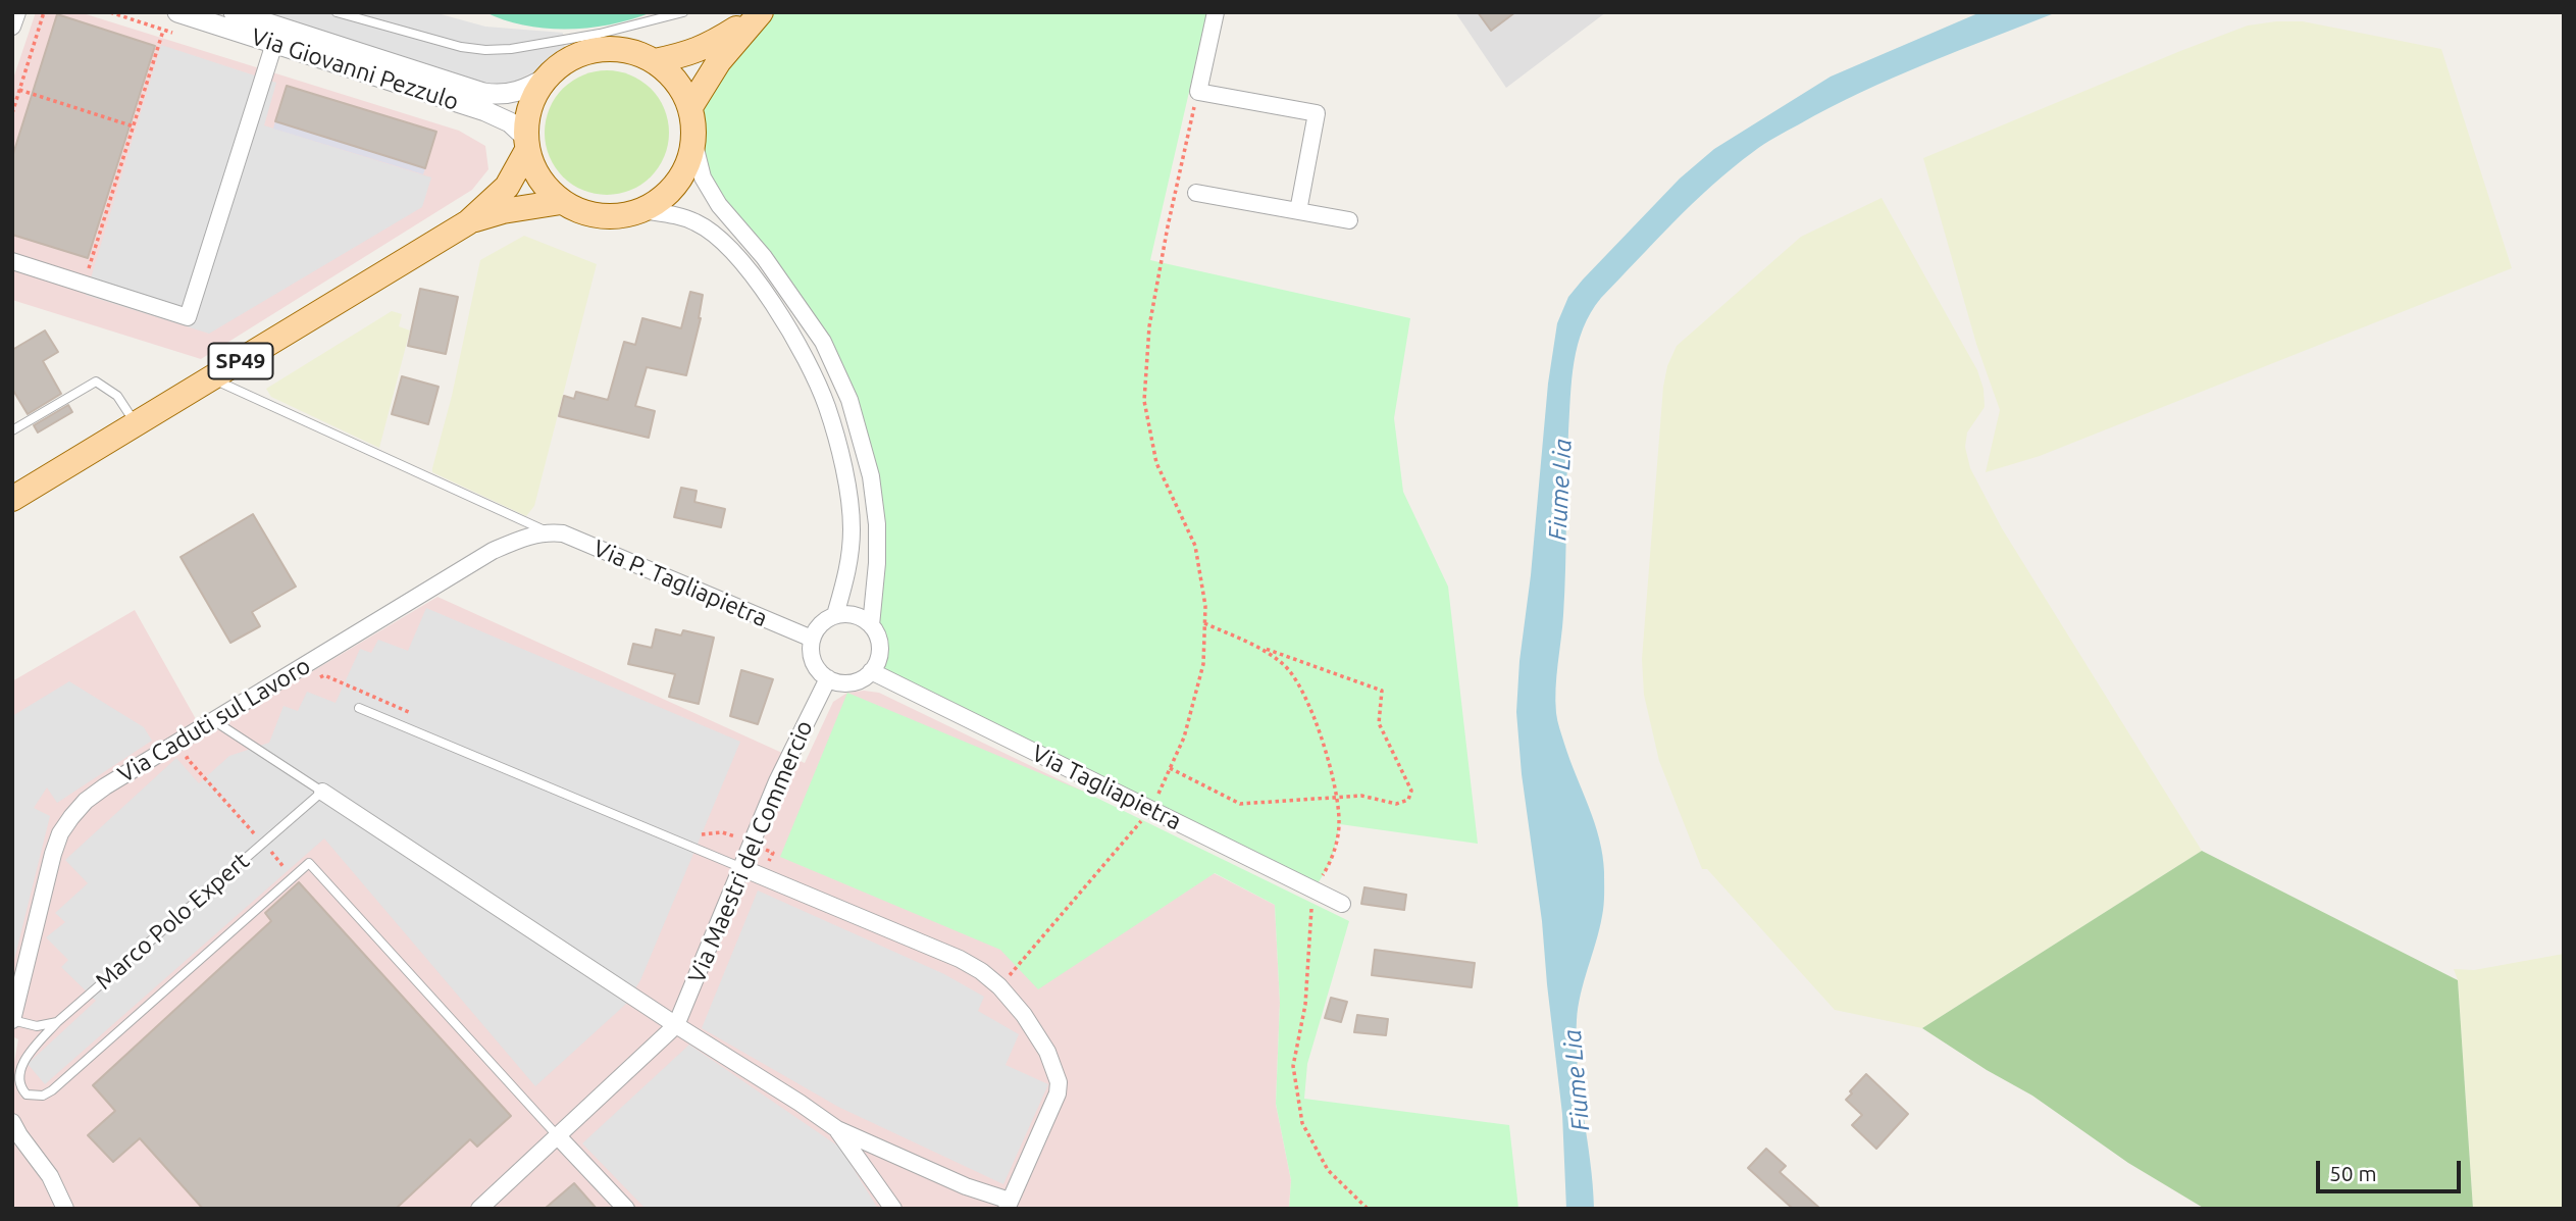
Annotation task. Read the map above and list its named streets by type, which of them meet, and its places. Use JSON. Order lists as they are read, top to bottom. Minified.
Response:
{"streets":{"main road":["SP49"],"street":["Via Giovanni Pezzulo","Via P. Tagliapietra","Via Caduti sul Lavoro","Via Tagliapietra","Via Maestri del Commercio"],"lane":["Marco Polo Expert"]},"crossings":[["Via Giovanni Pezzulo","SP49"],["Via P. Tagliapietra","Via Caduti sul Lavoro"],["Via P. Tagliapietra","Via Tagliapietra"],["Via P. Tagliapietra","Via Maestri del Commercio"],["Via Tagliapietra","Via Maestri del Commercio"]],"water":["Fiume Lia"],"scale_bar":"50 m"}
